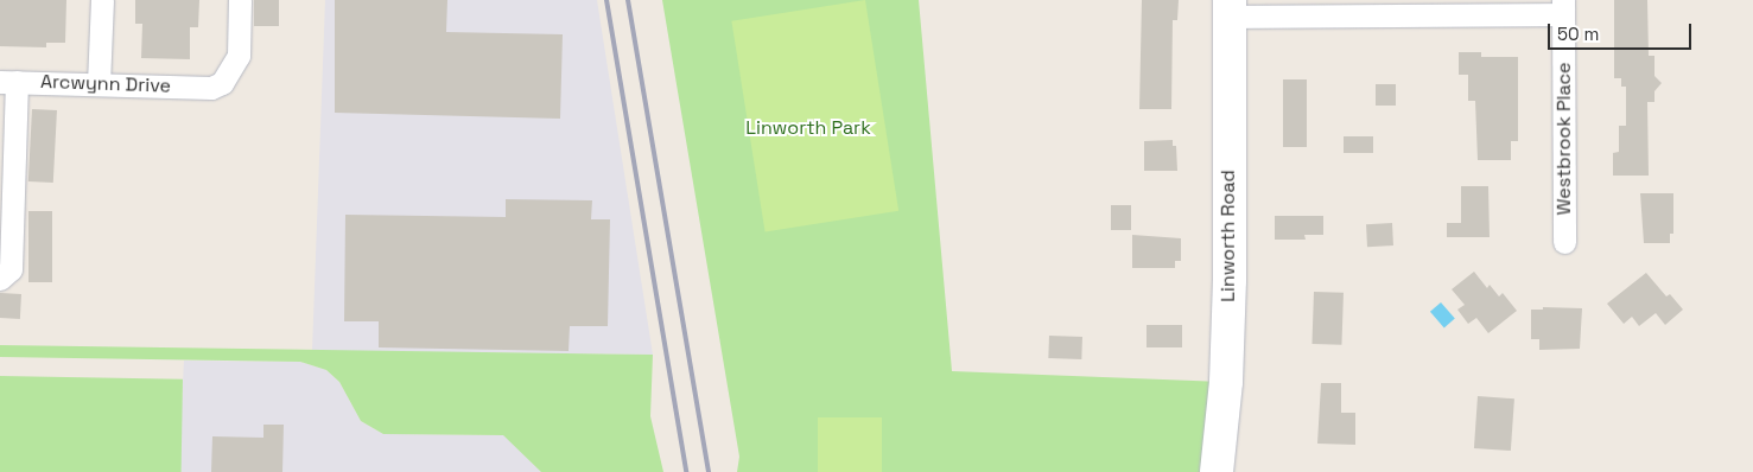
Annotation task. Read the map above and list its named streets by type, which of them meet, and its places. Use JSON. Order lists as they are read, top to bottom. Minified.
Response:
{"streets":{"main road":["Linworth Road"],"street":["Arcwynn Drive","Westbrook Place"]},"parks":["Linworth Park"],"scale_bar":"50 m"}
